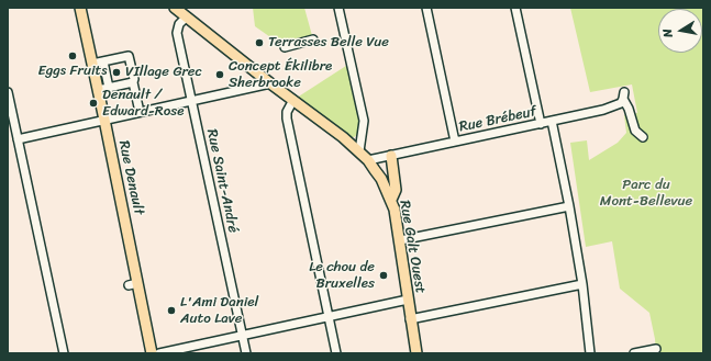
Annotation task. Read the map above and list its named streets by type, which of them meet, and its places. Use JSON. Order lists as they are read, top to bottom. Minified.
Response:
{"streets":{"main road":["Rue Denault","Rue Galt Ouest"],"street":["Rue Brébeuf","Rue Saint-André"]},"crossings":[["Rue Brébeuf","Rue Galt Ouest"],["Rue Saint-André","Rue Galt Ouest"]],"parks":["Parc du Mont-Bellevue"],"places":["Terrasses Belle Vue","Eggs Fruits","VIllage Grec","Concept Ékilibre Sherbrooke","Denault / Edward-Rose","Le chou de Bruxelles","L'Ami Daniel Auto Lave"],"north":"left"}
